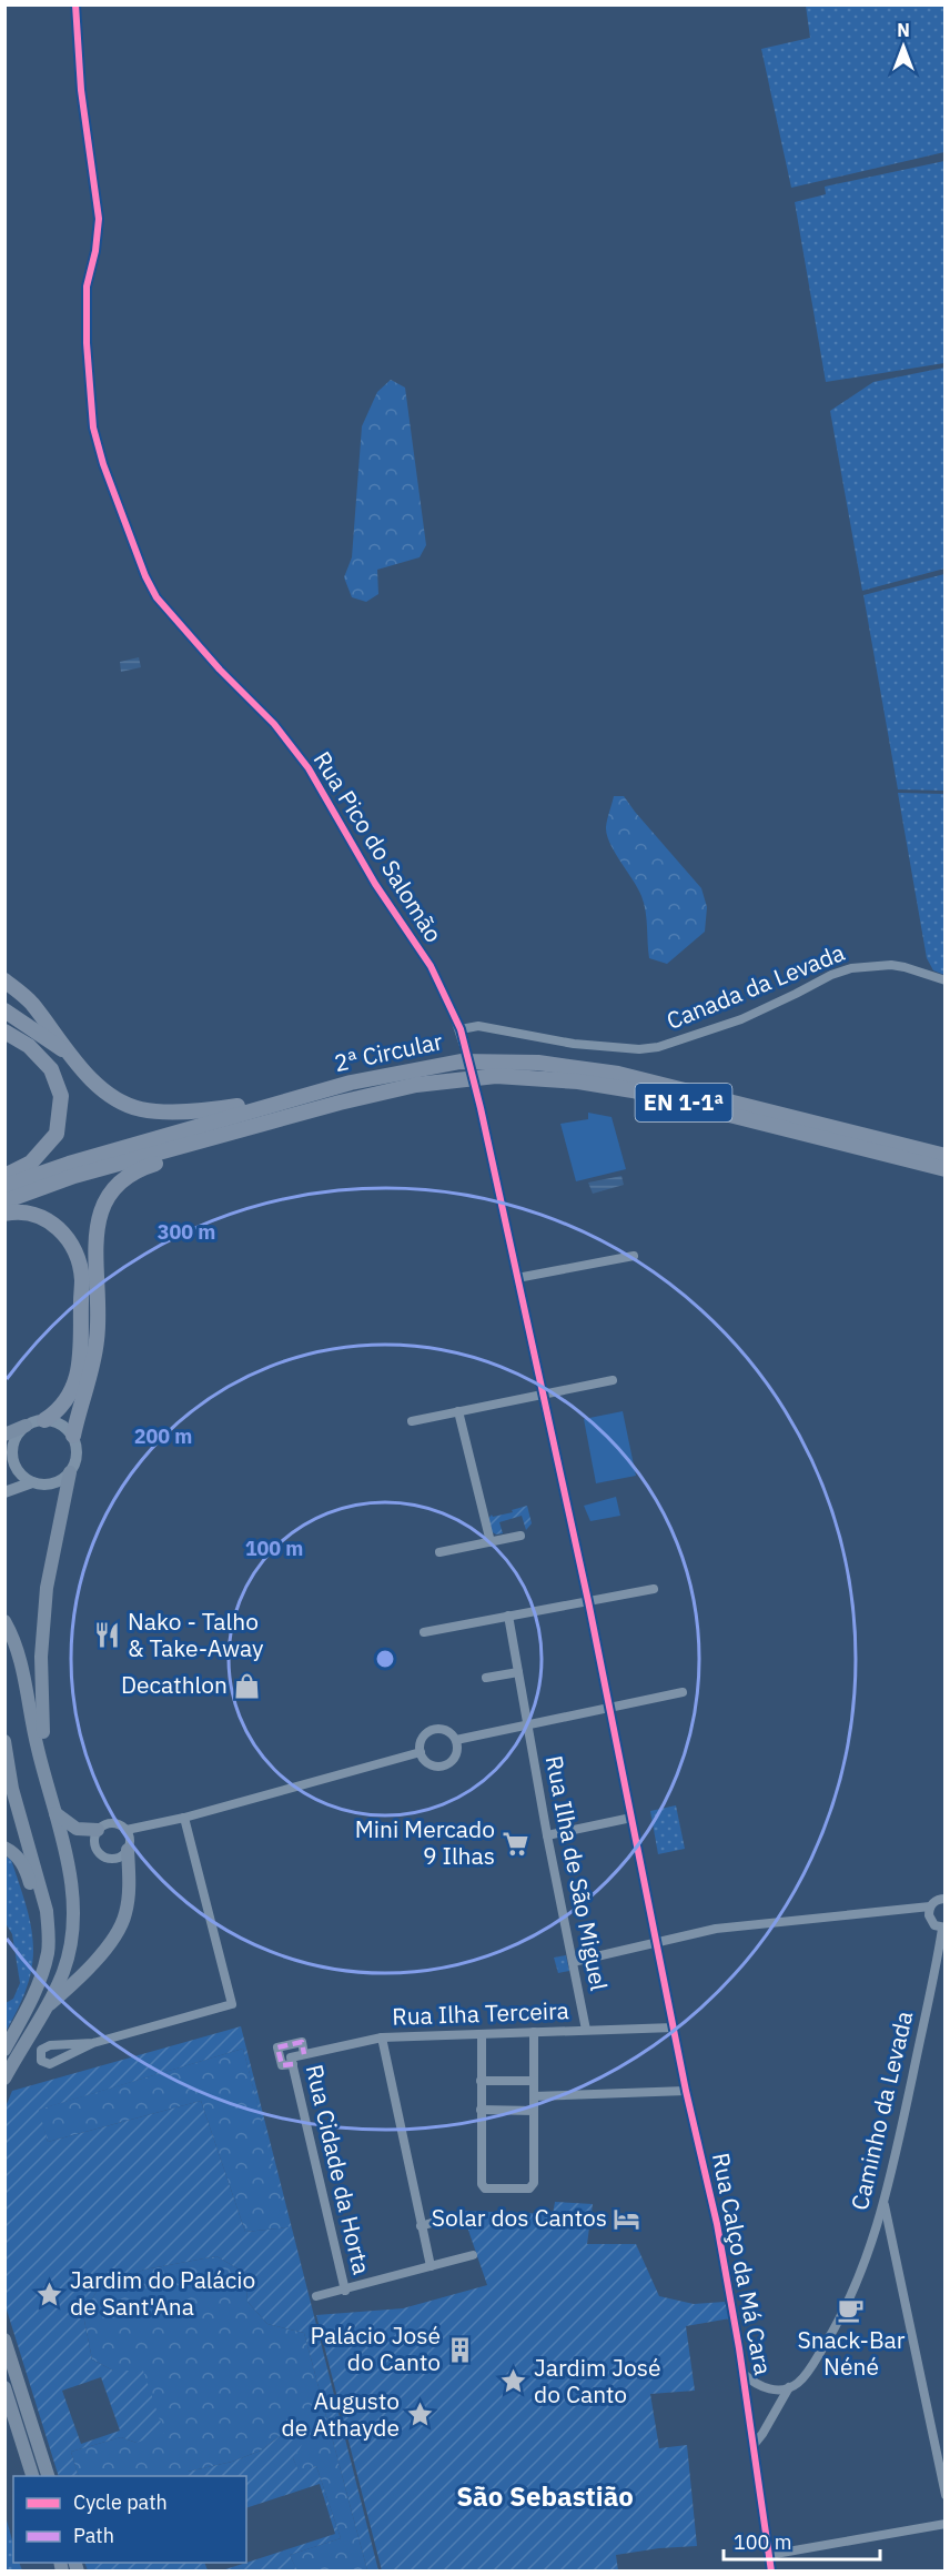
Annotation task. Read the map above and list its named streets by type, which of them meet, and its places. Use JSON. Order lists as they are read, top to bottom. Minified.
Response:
{"streets":{"highway":["2ª Circular","EN 1-1ª"],"street":["Rua Pico do Salomão","Canada da Levada","Rua Ilha de São Miguel","Rua Ilha Terceira","Caminho da Levada","Rua Cidade da Horta","Rua Calço da Má Cara"]},"crossings":[["Rua Pico do Salomão","Canada da Levada"],["Rua Pico do Salomão","Rua Calço da Má Cara"],["Rua Ilha de São Miguel","Rua Ilha Terceira"],["Rua Ilha Terceira","Rua Cidade da Horta"],["Rua Ilha Terceira","Rua Calço da Má Cara"],["Caminho da Levada","Rua Calço da Má Cara"]],"districts":["São Sebastião"],"places":{"restaurant":["Nako - Talho & Take-Away"],"shop":["Decathlon"],"supermarket":["Mini Mercado 9 Ilhas"],"hotel":["Solar dos Cantos"],"place":["Jardim do Palácio de Sant'Ana","Jardim José do Canto","Augusto de Athayde"],"cafe":["Snack-Bar Néné"],"building":["Palácio José do Canto"]},"legend":["Cycle path","Path"],"scale_bar":"100 m","north":"top","rings":["300 m","200 m","100 m"]}
